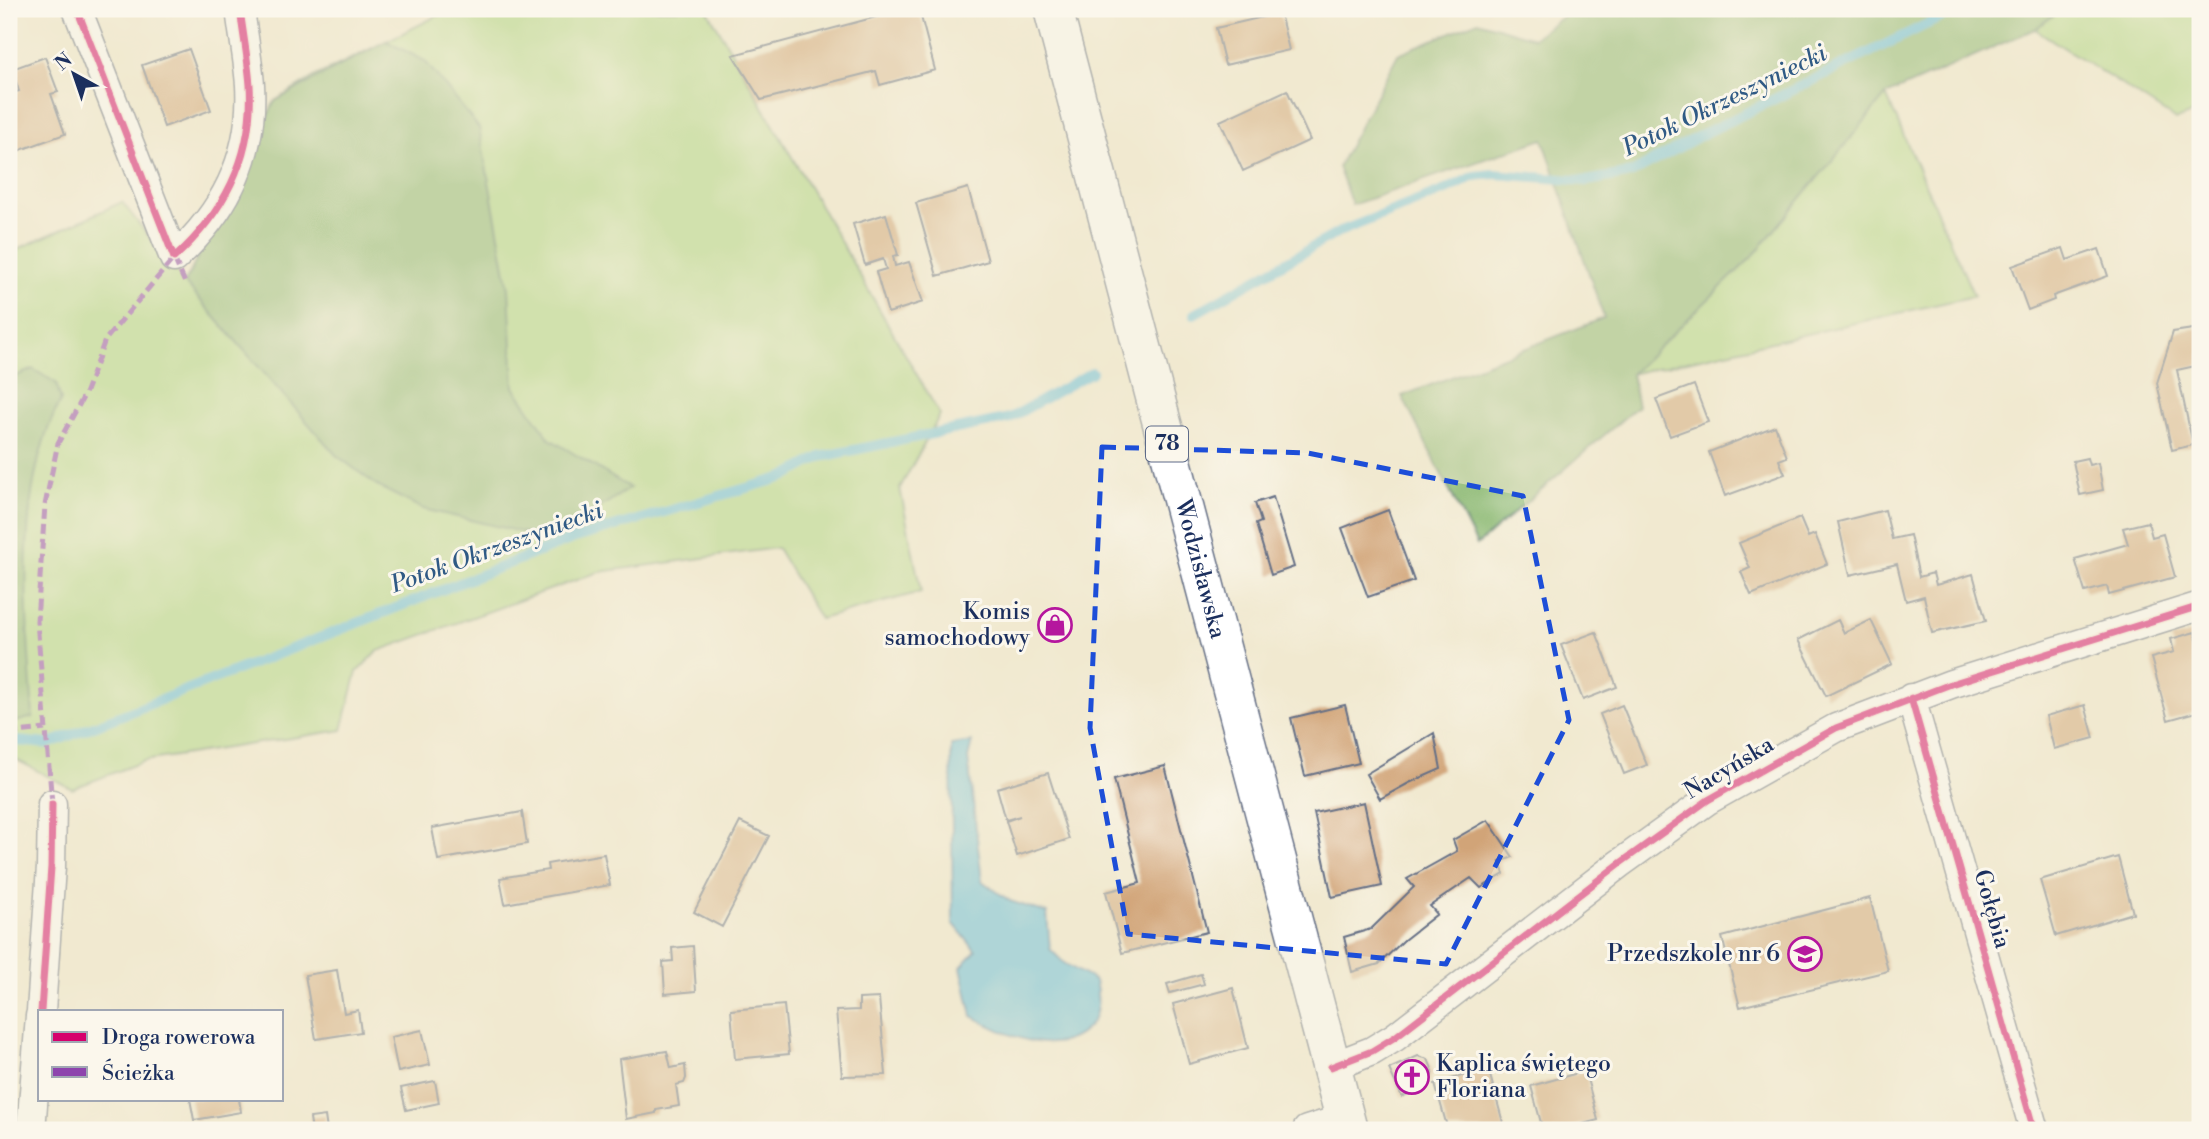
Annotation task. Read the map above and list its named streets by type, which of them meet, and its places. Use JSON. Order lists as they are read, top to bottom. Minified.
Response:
{"streets":{"main road":["78","Wodzisławska"],"street":["Nacyńska","Gołębia"]},"crossings":[["Wodzisławska","Nacyńska"],["Nacyńska","Gołębia"]],"water":["Potok Okrzeszyniecki"],"places":{"shop":["Komis samochodowy"],"school or university":["Przedszkole nr 6"],"church":["Kaplica świętego Floriana"]},"legend":["Droga rowerowa","Ścieżka"],"north":"top left"}
